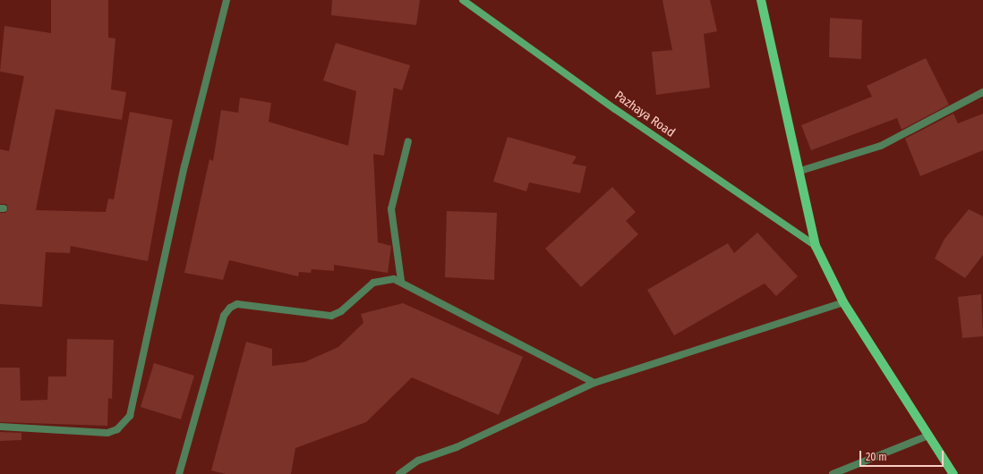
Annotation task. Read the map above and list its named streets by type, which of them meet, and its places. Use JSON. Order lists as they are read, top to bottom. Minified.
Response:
{"streets":{"street":["Pazhaya Road"]},"scale_bar":"20 m"}
